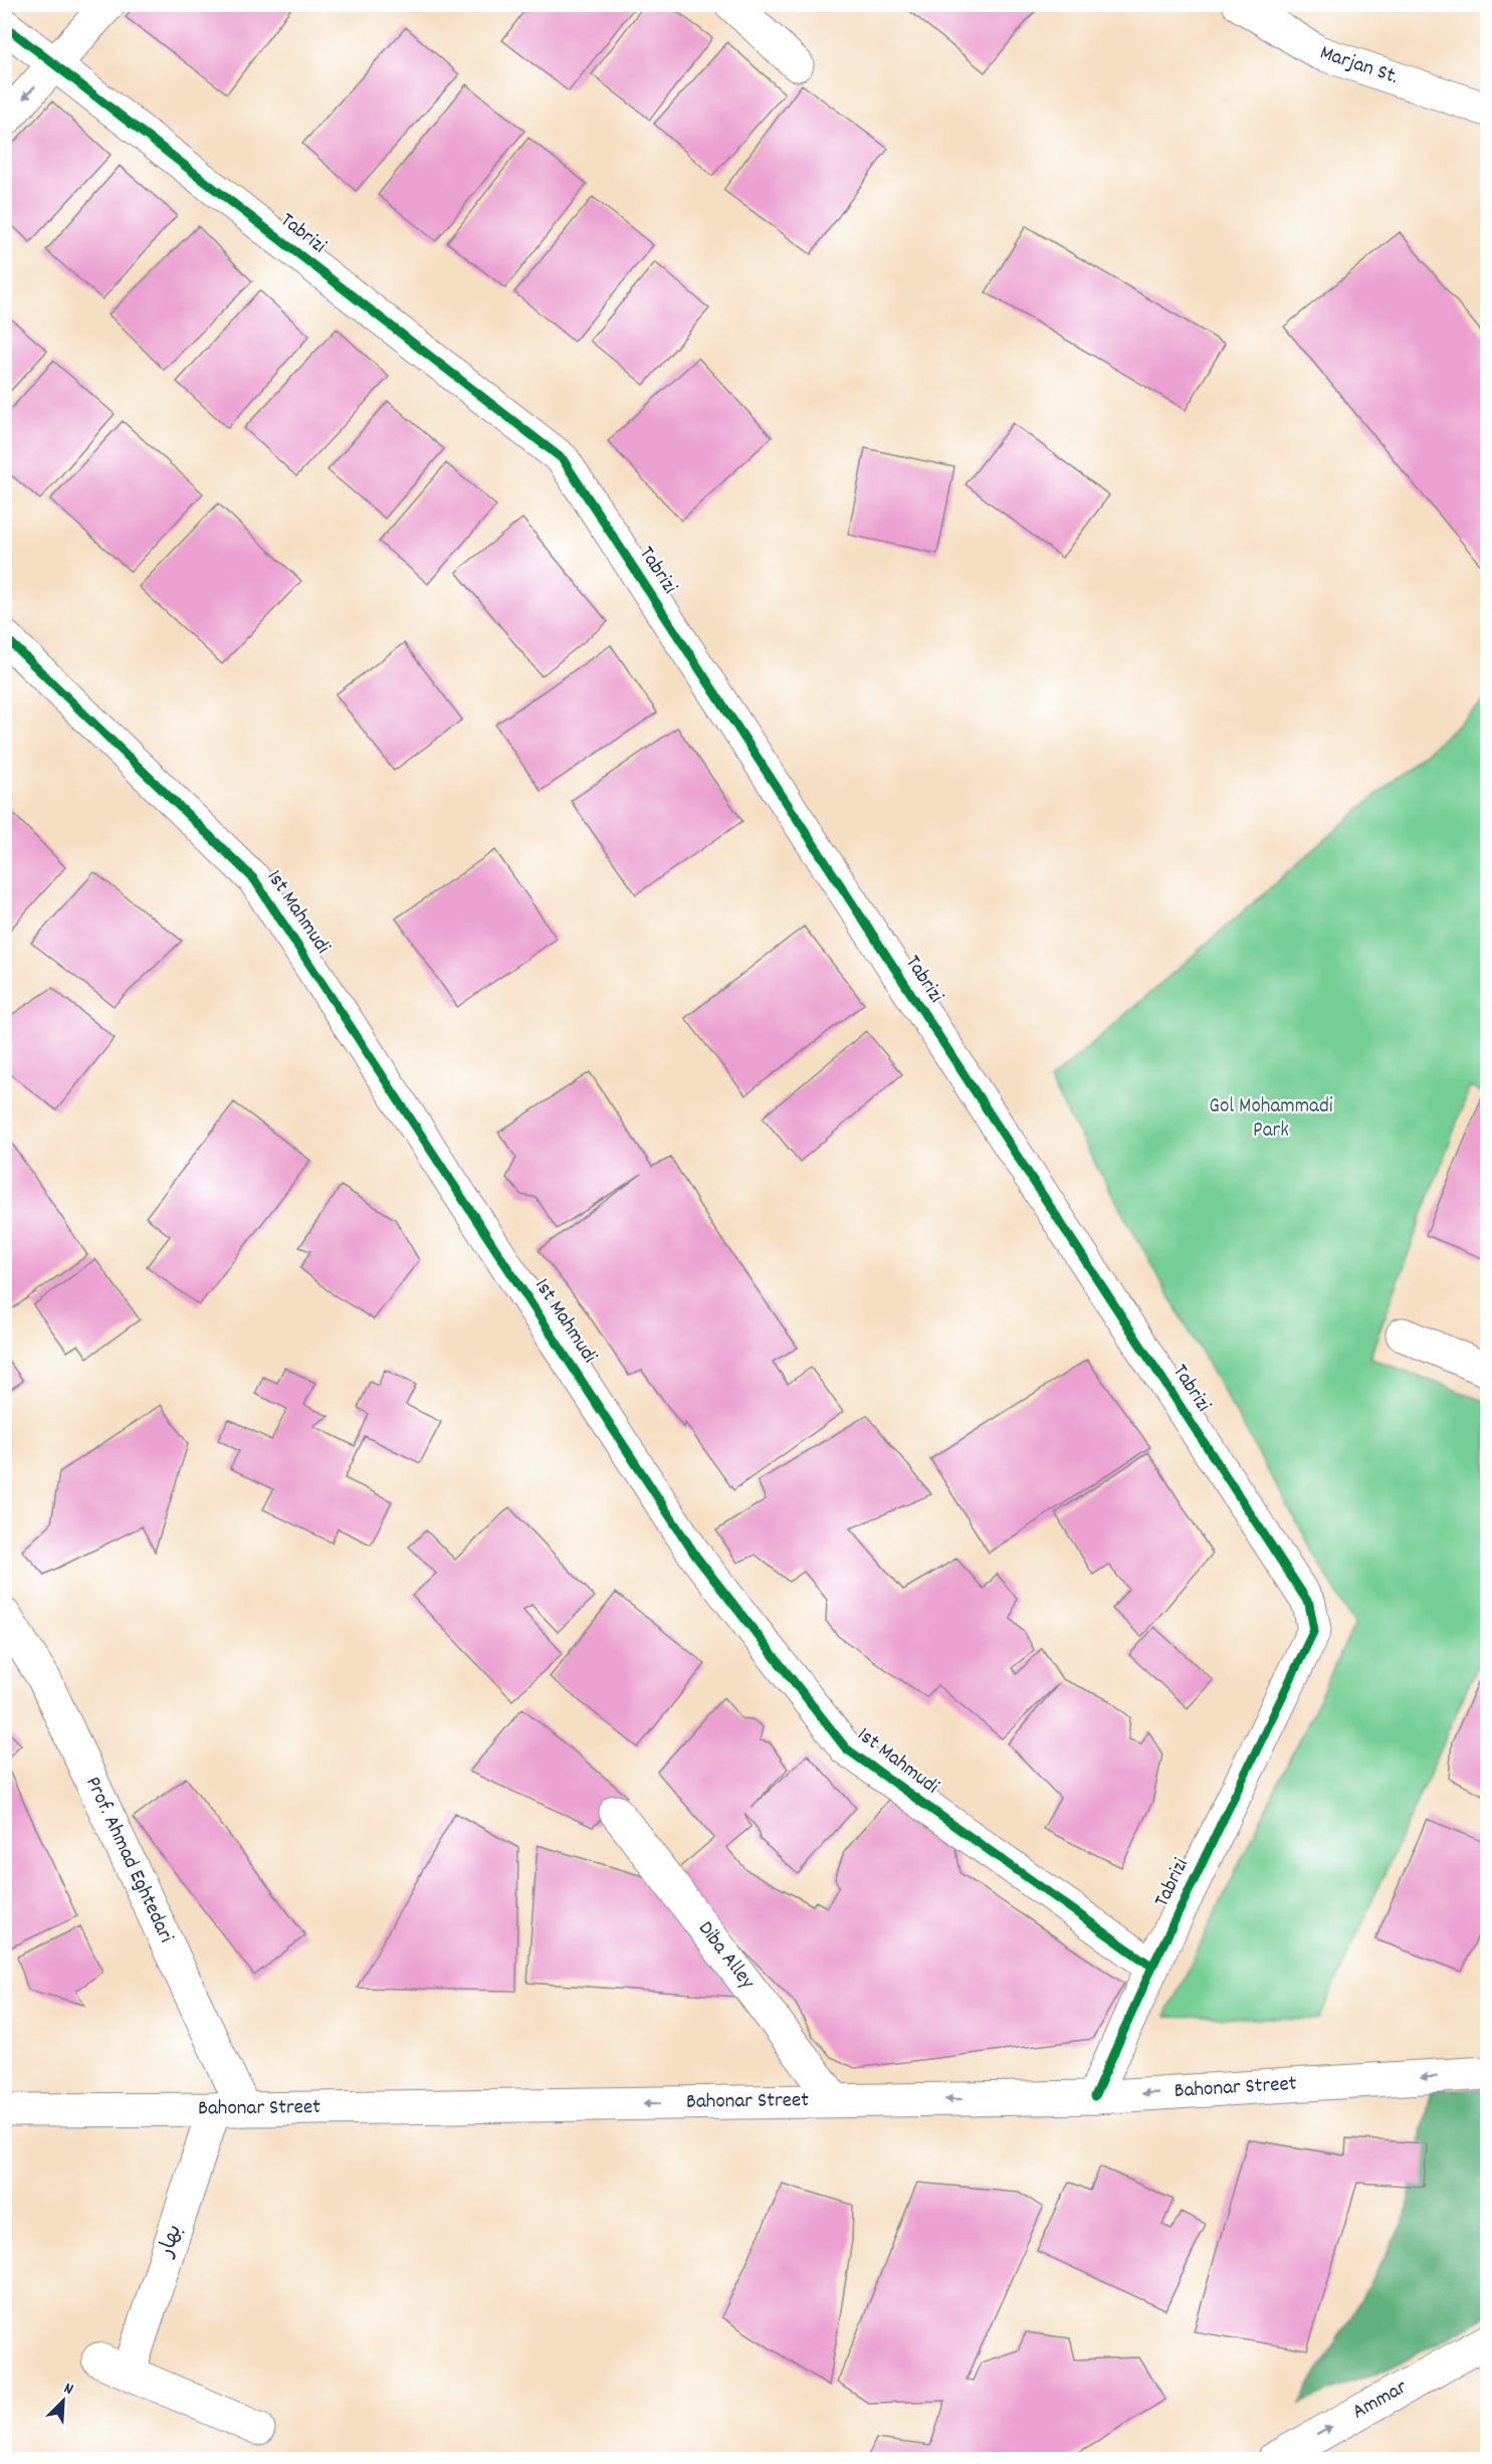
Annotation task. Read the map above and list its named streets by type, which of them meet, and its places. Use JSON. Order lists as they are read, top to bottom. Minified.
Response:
{"streets":{"street":["Marjan St.","Tabrizi","1st Mahmudi","Prof. Ahmad Eghtedari","Diba Alley","Bahonar Street","بهار","Ammar"]},"crossings":[["Tabrizi","1st Mahmudi"],["Tabrizi","Bahonar Street"],["Prof. Ahmad Eghtedari","Bahonar Street"],["Prof. Ahmad Eghtedari","بهار"],["Diba Alley","Bahonar Street"],["Bahonar Street","بهار"]],"one_way":["Bahonar Street","Ammar"],"parks":["Gol Mohammadi Park"],"north":"top right"}
